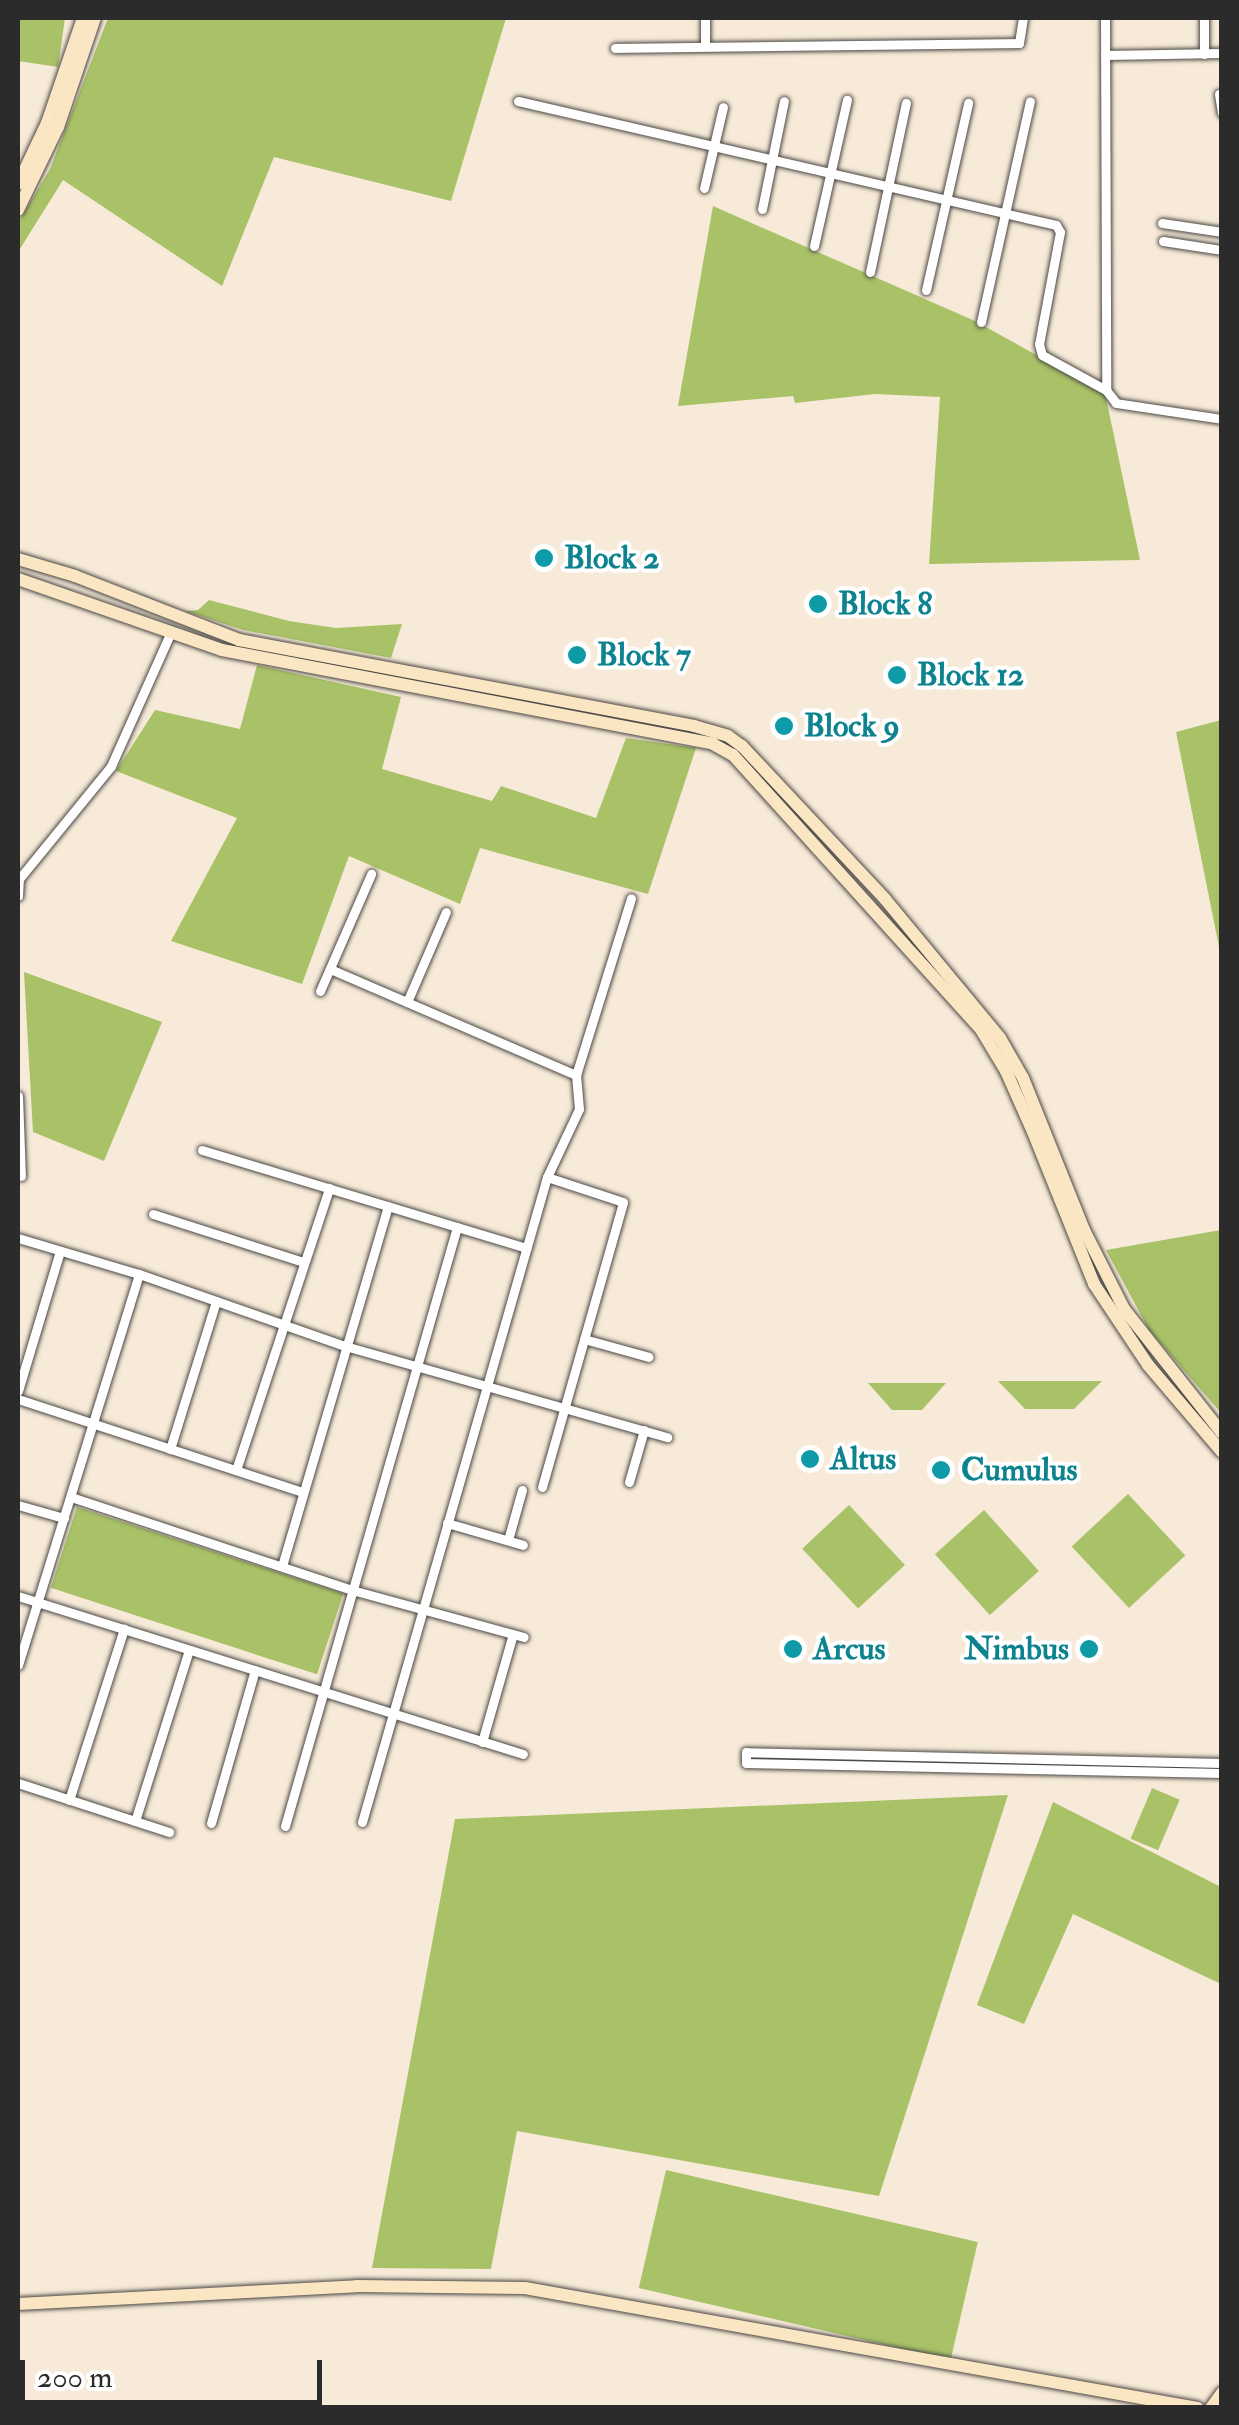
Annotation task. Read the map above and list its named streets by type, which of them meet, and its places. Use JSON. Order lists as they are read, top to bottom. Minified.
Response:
{"places":["Block 2","Block 8","Block 7","Block 12","Block 9","Altus","Cumulus","Arcus","Nimbus"],"scale_bar":"200 m"}
